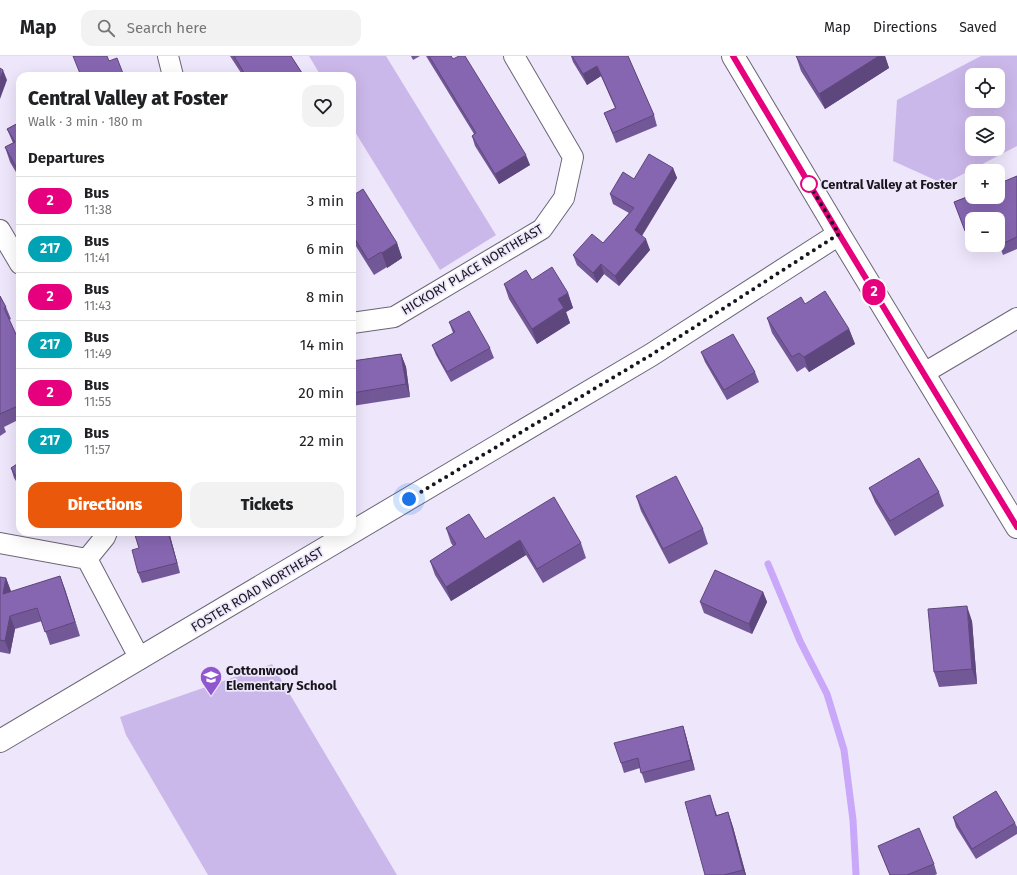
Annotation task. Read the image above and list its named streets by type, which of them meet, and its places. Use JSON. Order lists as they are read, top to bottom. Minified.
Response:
{"streets":{"street":["HICKORY PLACE NORTHEAST","FOSTER ROAD NORTHEAST"]},"places":{"other":["Central Valley at Foster"],"school or university":["Cottonwood Elementary School"]},"lines":["bus line 2"],"page":{"header":"Map","search":"Search here","nav":["Map","Directions","Saved"],"on_map":"2","map_buttons":["+","−"],"heading":[["Central Valley at Foster","Walk · 3 min · 180 m"],"Departures"],"list":[{"mark":"2","name":"Bus","note":"11:38","value":"3 min"},{"mark":"217","name":"Bus","note":"11:41","value":"6 min"},{"mark":"2","name":"Bus","note":"11:43","value":"8 min"},{"mark":"217","name":"Bus","note":"11:49","value":"14 min"},{"mark":"2","name":"Bus","note":"11:55","value":"20 min"},{"mark":"217","name":"Bus","note":"11:57","value":"22 min"}],"buttons":["Directions","Tickets"]}}
